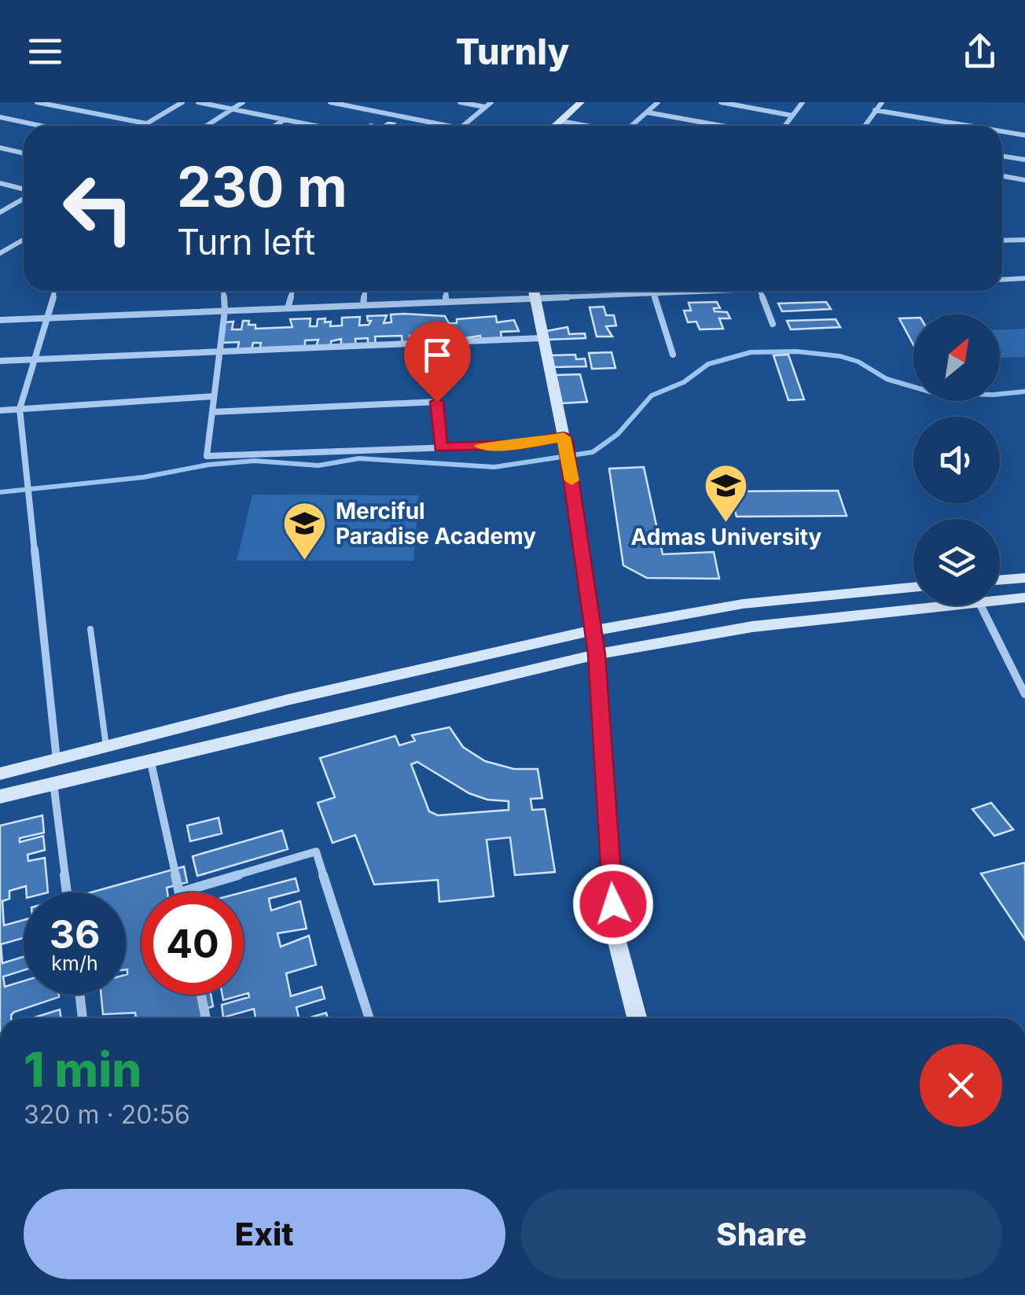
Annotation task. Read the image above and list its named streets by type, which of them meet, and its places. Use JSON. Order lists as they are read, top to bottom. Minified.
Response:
{"places":{"school or university":["Admas University","Merciful Paradise Academy"]},"north":"top right","page":{"header":"Turnly","turn":["230 m","Turn left"],"speed":"36 km/h","limit":"40","heading":["1 min","320 m · 20:56"],"buttons":["Exit","Share"]}}
